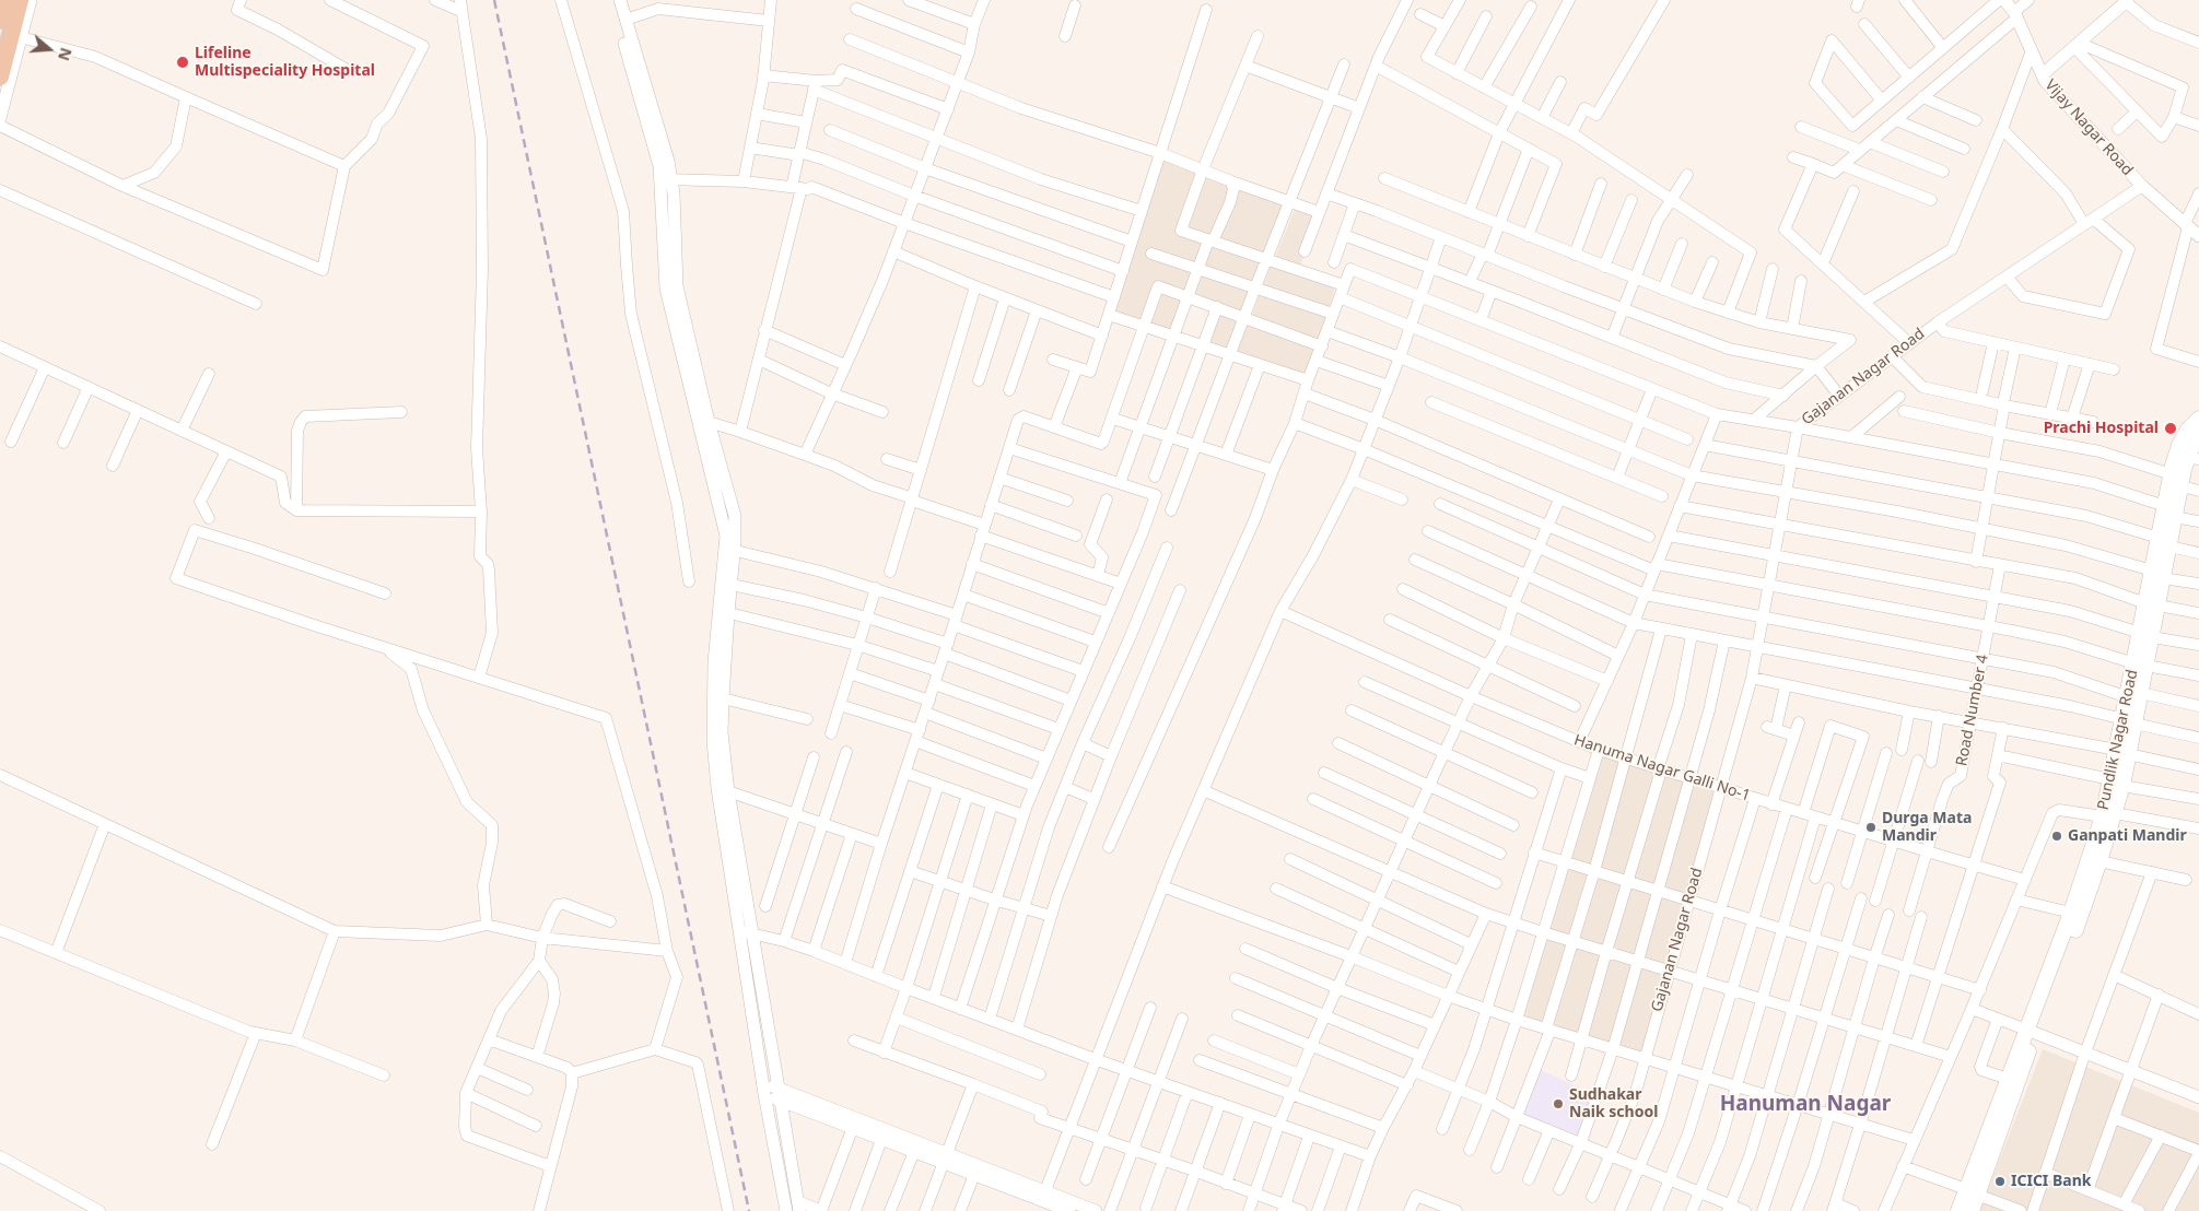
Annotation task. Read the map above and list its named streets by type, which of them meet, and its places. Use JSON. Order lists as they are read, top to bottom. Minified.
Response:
{"streets":{"main road":["Pundlik Nagar Road"],"street":["Vijay Nagar Road","Gajanan Nagar Road","Road Number 4","Hanuma Nagar Galli No-1"]},"crossings":[["Vijay Nagar Road","Gajanan Nagar Road"],["Gajanan Nagar Road","Hanuma Nagar Galli No-1"],["Road Number 4","Hanuma Nagar Galli No-1"]],"districts":["Hanuman Nagar"],"places":["Lifeline Multispeciality Hospital","Prachi Hospital","Durga Mata Mandir","Ganpati Mandir","Sudhakar Naik school","ICICI Bank"],"north":"right"}
